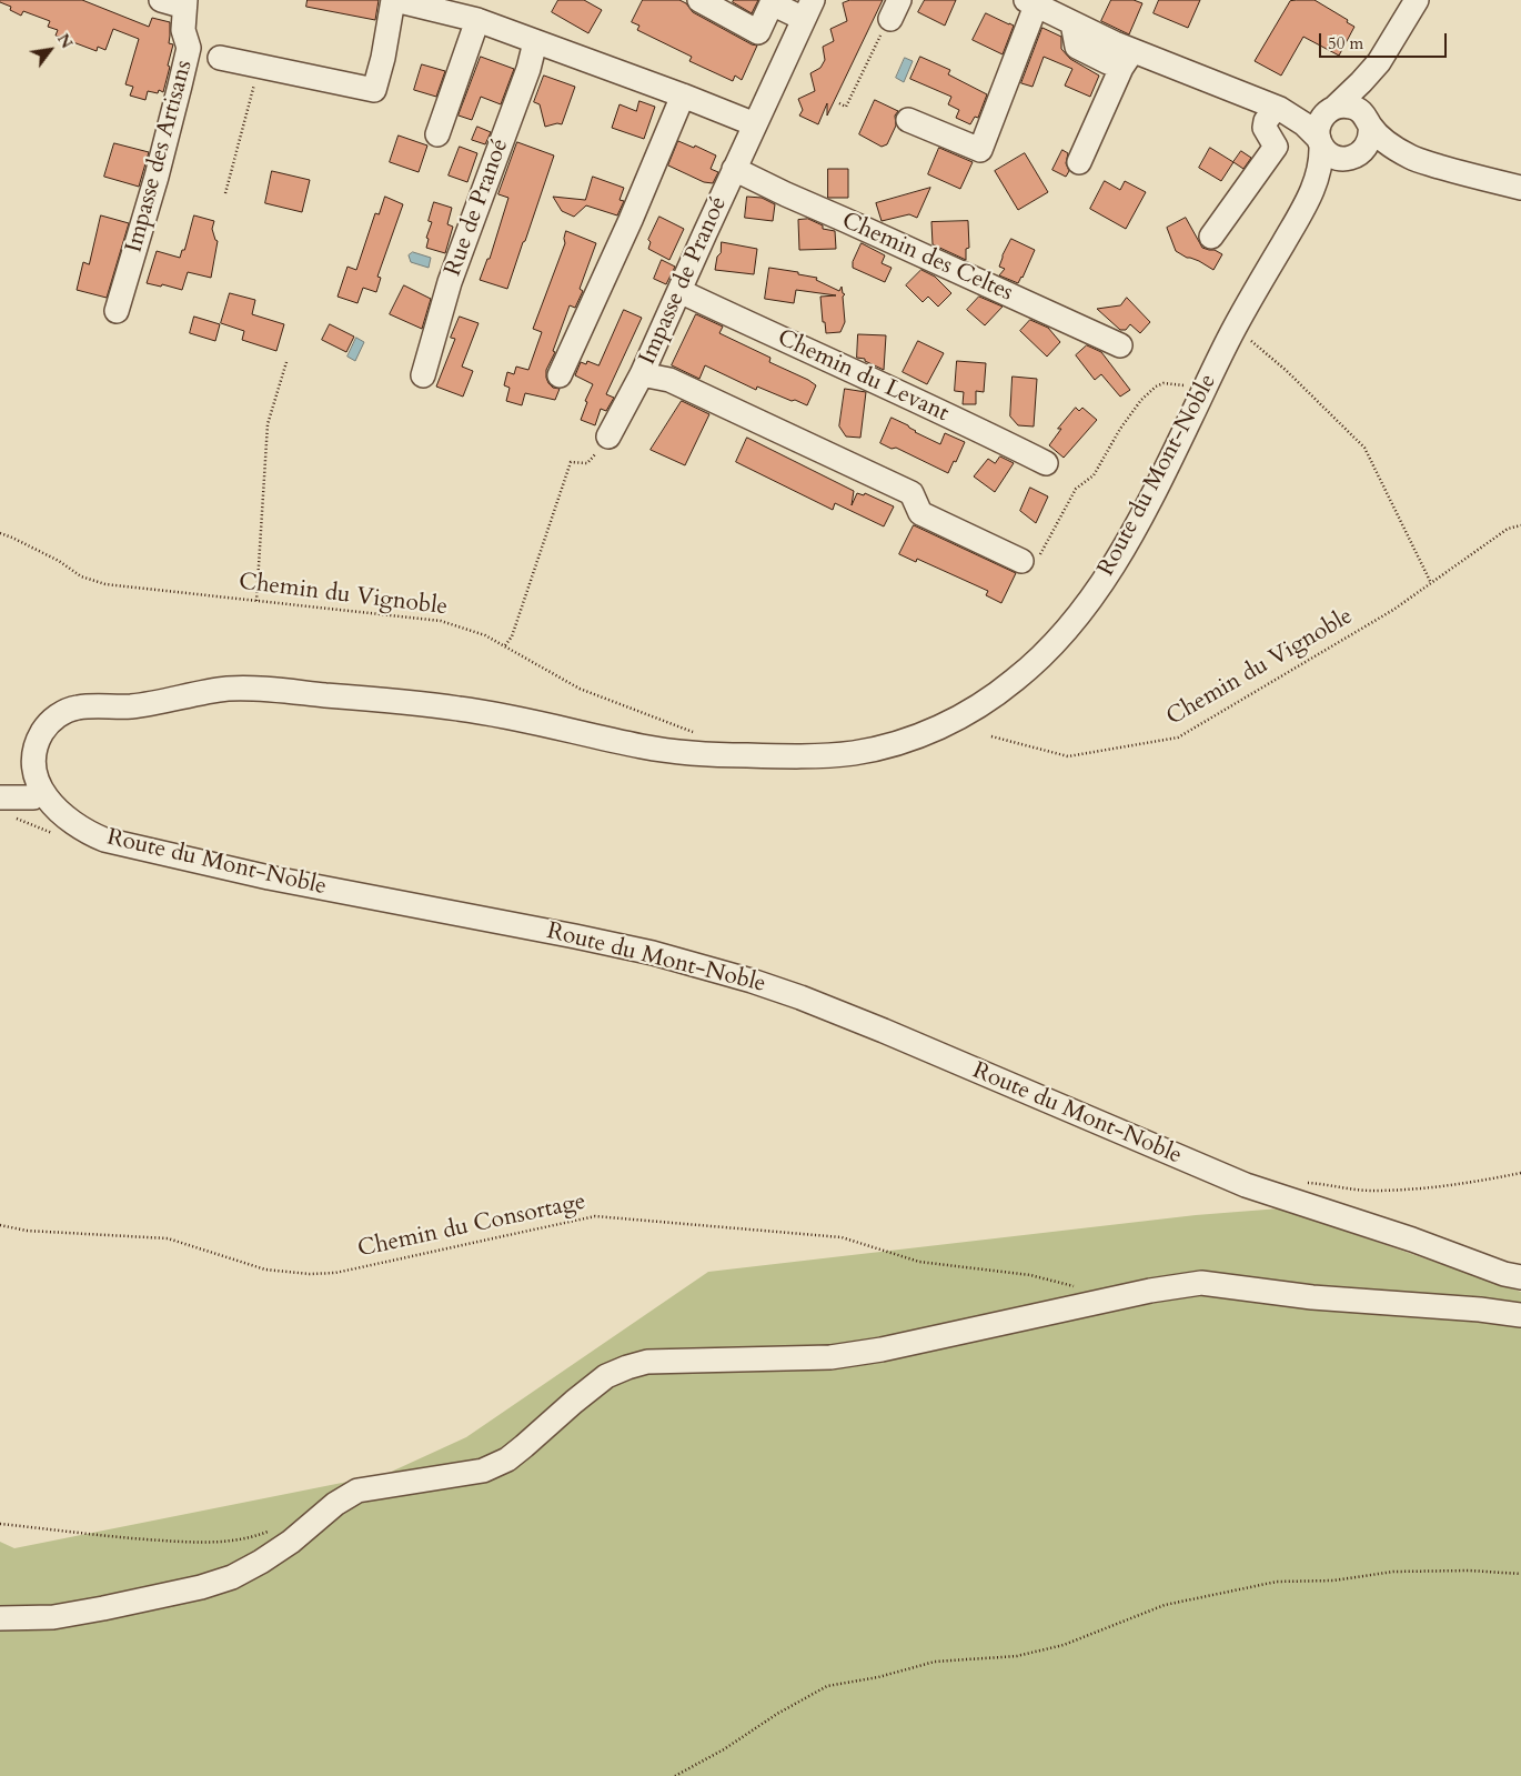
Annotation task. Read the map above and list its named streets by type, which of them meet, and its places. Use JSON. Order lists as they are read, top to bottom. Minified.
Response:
{"streets":{"street":["Impasse des Artisans","Rue de Pranoé","Chemin des Celtes","Impasse de Pranoé","Chemin du Levant","Route du Mont-Noble"],"path":["Chemin du Vignoble","Chemin du Consortage"]},"crossings":[["Chemin des Celtes","Impasse de Pranoé"],["Impasse de Pranoé","Chemin du Levant"]],"scale_bar":"50 m","north":"top right"}
